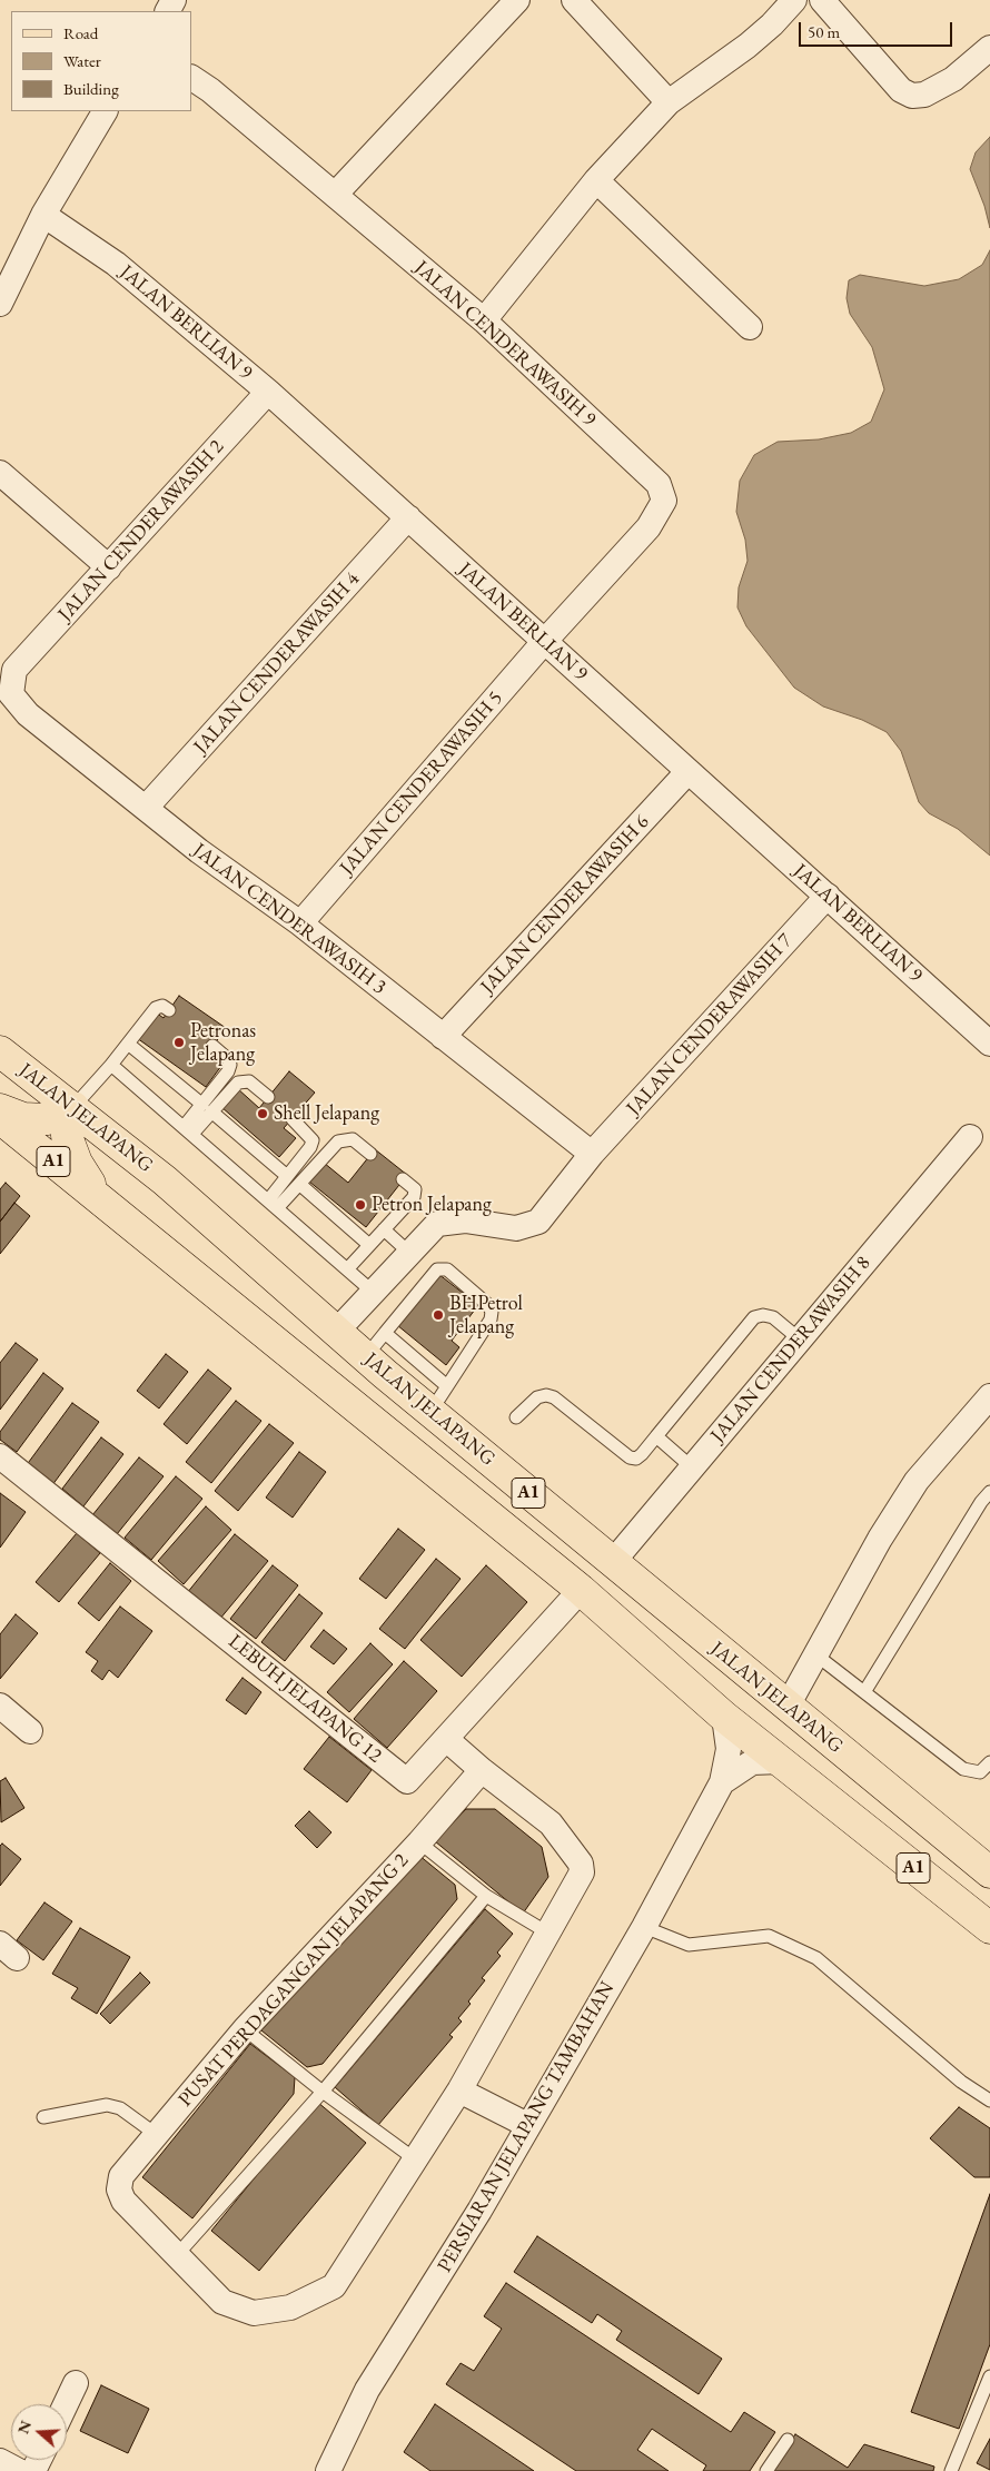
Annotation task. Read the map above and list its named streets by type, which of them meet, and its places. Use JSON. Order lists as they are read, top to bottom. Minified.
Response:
{"streets":{"main road":["JALAN JELAPANG","A1"],"street":["JALAN BERLIAN 9","JALAN CENDERAWASIH 9","JALAN CENDERAWASIH 2","JALAN CENDERAWASIH 4","JALAN CENDERAWASIH 5","JALAN CENDERAWASIH 6","JALAN CENDERAWASIH 3","JALAN CENDERAWASIH 7","JALAN CENDERAWASIH 8","LEBUH JELAPANG 12","PUSAT PERDAGANGAN JELAPANG 2","PERSIARAN JELAPANG TAMBAHAN"]},"crossings":[["JALAN BERLIAN 9","JALAN CENDERAWASIH 9"],["JALAN BERLIAN 9","JALAN CENDERAWASIH 2"],["JALAN BERLIAN 9","JALAN CENDERAWASIH 4"],["JALAN BERLIAN 9","JALAN CENDERAWASIH 5"],["JALAN BERLIAN 9","JALAN CENDERAWASIH 6"],["JALAN BERLIAN 9","JALAN CENDERAWASIH 7"],["JALAN CENDERAWASIH 9","JALAN CENDERAWASIH 5"],["JALAN CENDERAWASIH 2","JALAN CENDERAWASIH 3"],["JALAN CENDERAWASIH 4","JALAN CENDERAWASIH 3"],["JALAN CENDERAWASIH 5","JALAN CENDERAWASIH 3"],["JALAN CENDERAWASIH 6","JALAN CENDERAWASIH 3"],["JALAN CENDERAWASIH 3","JALAN CENDERAWASIH 7"],["JALAN CENDERAWASIH 7","JALAN JELAPANG"],["JALAN JELAPANG","JALAN CENDERAWASIH 8"],["A1","LEBUH JELAPANG 12"],["A1","PERSIARAN JELAPANG TAMBAHAN"]],"places":["Petronas Jelapang","Shell Jelapang","Petron Jelapang","BHPetrol Jelapang"],"legend":["Road","Water","Building"],"scale_bar":"50 m","north":"left"}
